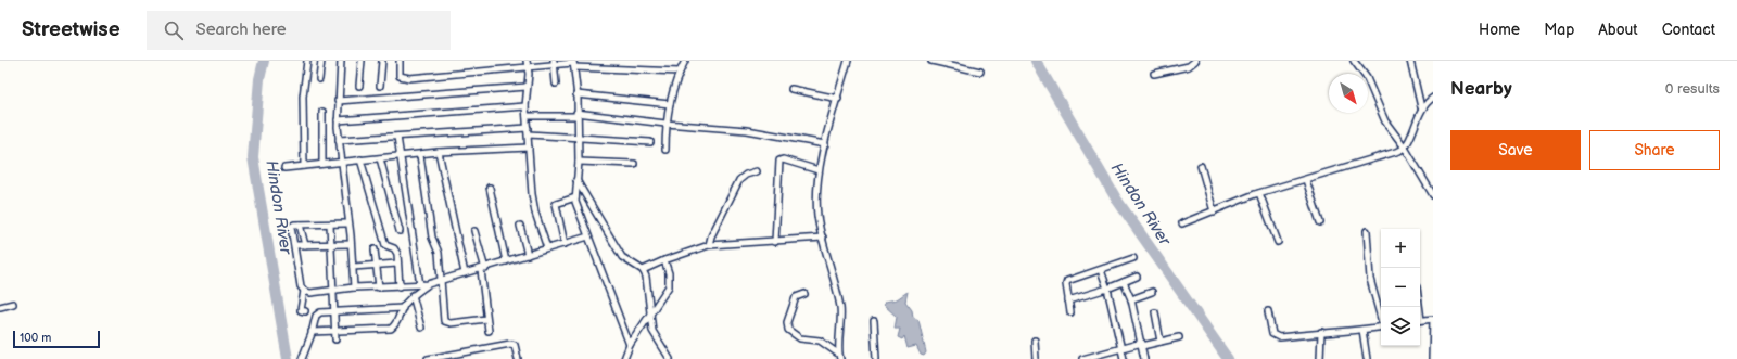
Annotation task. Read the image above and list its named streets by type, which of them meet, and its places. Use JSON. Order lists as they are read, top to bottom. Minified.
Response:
{"water":["Hindon River"],"scale_bar":"100 m","north":"bottom right","page":{"header":"Streetwise","search":"Search here","nav":["Home","Map","About","Contact"],"heading":["Nearby","0 results"],"buttons":["Save","Share"],"map_buttons":["+","−"],"scale":"100 m"}}
